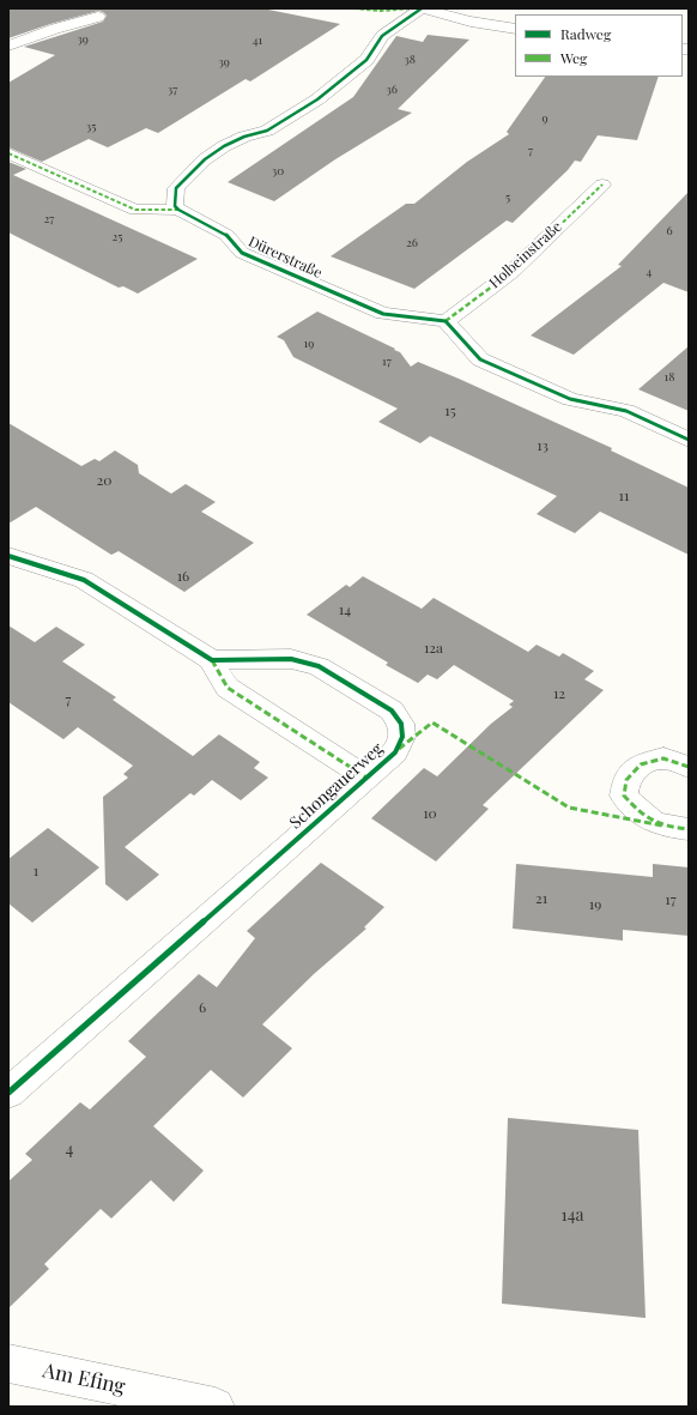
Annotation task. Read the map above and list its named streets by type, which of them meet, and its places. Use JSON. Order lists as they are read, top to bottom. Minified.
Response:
{"streets":{"street":["Holbeinstraße","Dürerstraße","Schongauerweg","Am Efing"]},"crossings":[["Holbeinstraße","Dürerstraße"]],"house_numbers":["39","41","38","39","37","36","9","35","7","30","5","27","6","25","26","4","19","17","18","15","13","20","11","16","14","12a","12","7","10","1","21","17","19","6","4","14a"],"legend":["Radweg","Weg"]}
